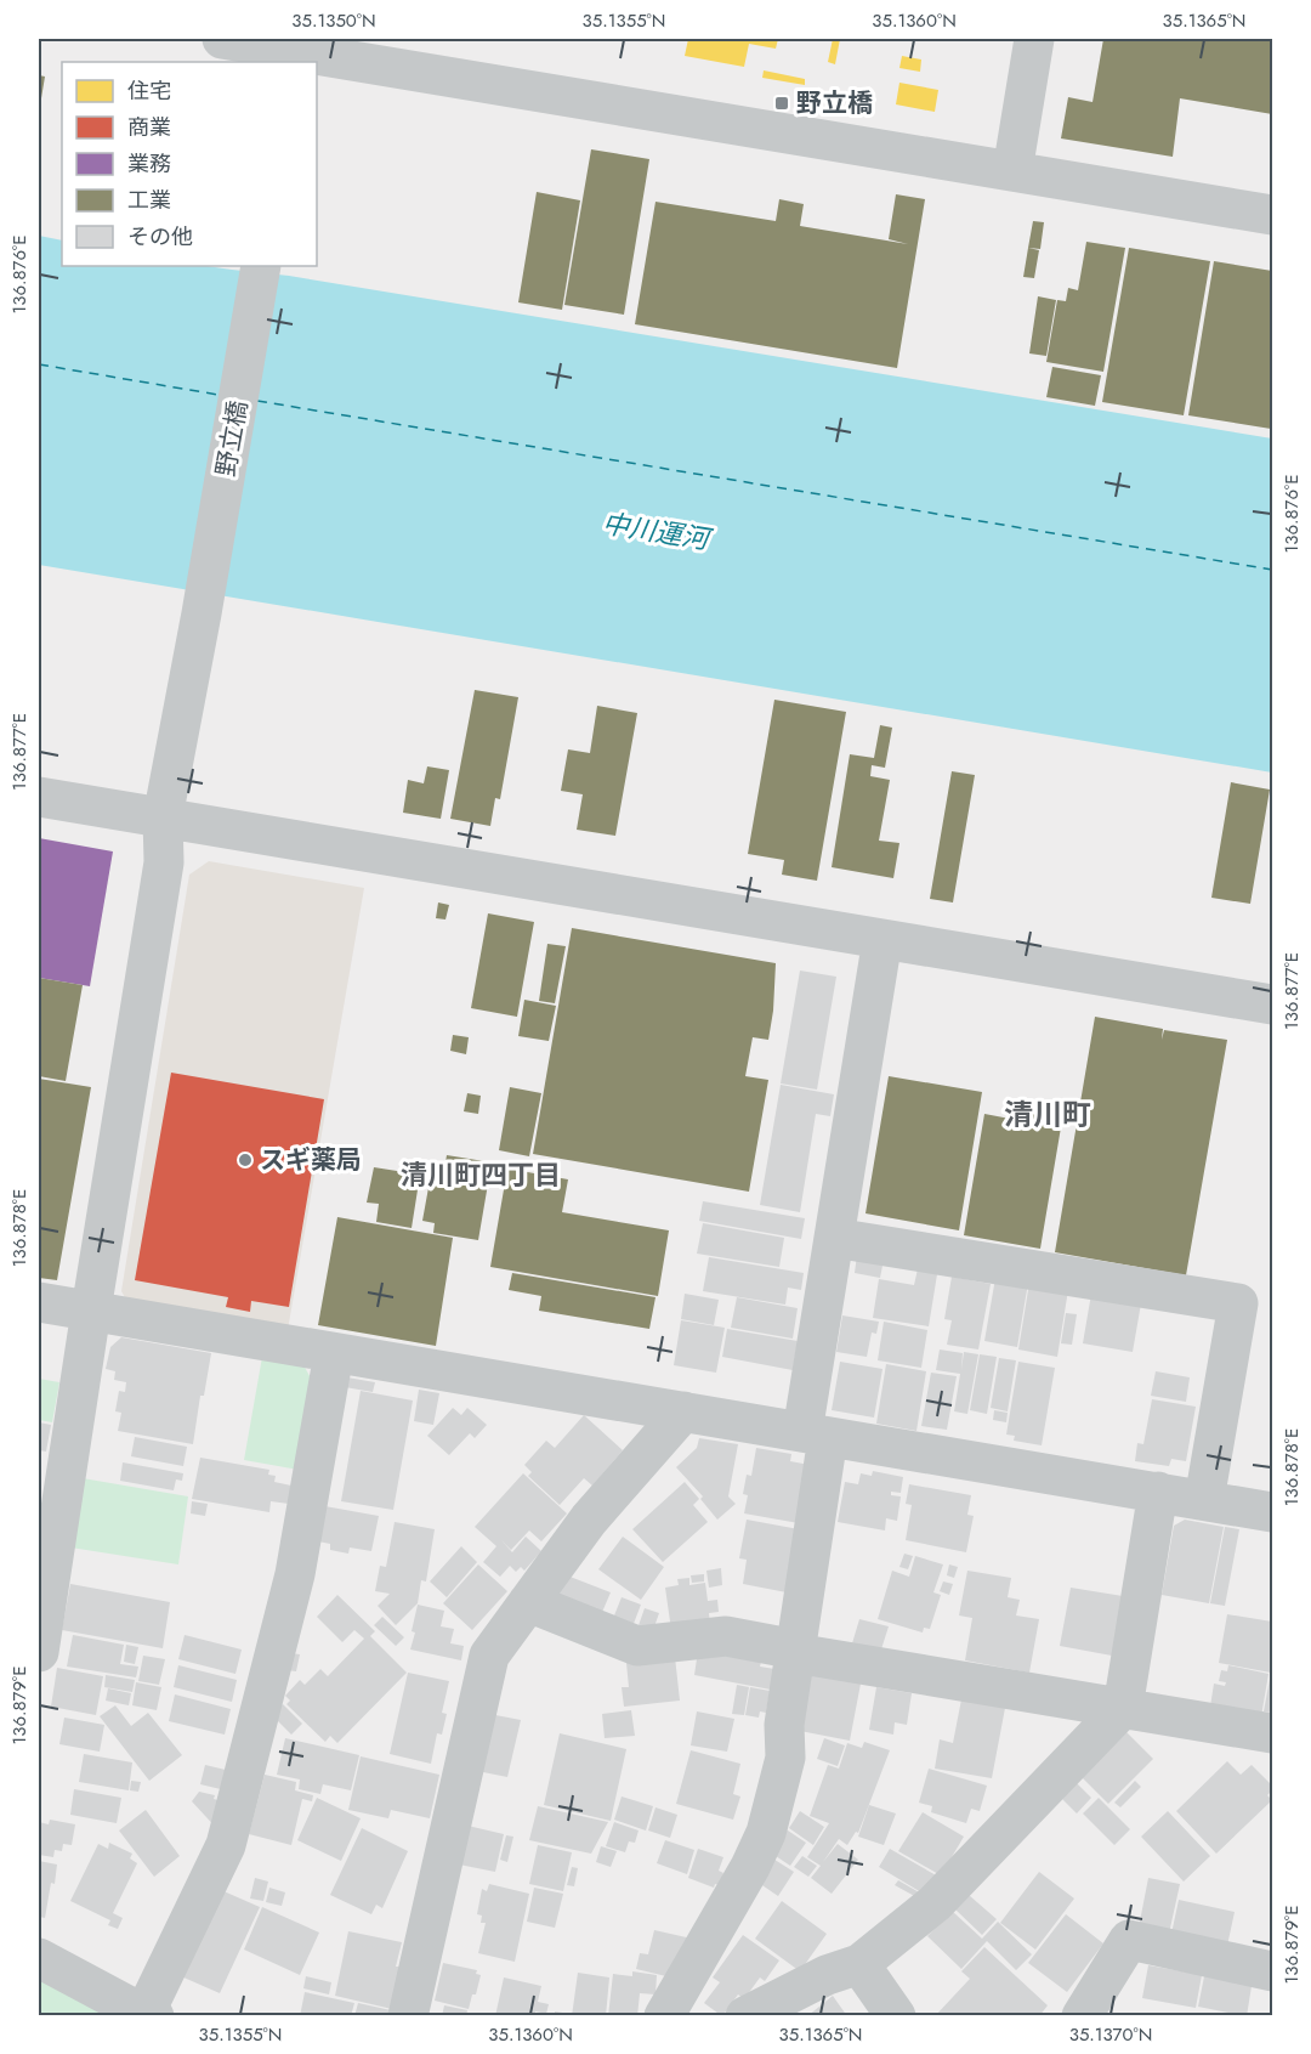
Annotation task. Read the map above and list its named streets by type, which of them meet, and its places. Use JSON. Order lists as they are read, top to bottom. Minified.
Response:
{"streets":{"street":["野立橋"]},"districts":["清川町","清川町四丁目"],"water":["中川運河"],"places":{"transit":["野立橋"],"other":["スギ薬局"]},"legend":["住宅","商業","業務","工業","その他"],"coordinates":["35.1350°N","35.1355°N","35.1360°N","35.1365°N","136.876°E","136.877°E","136.878°E","136.879°E","35.1370°N"]}
